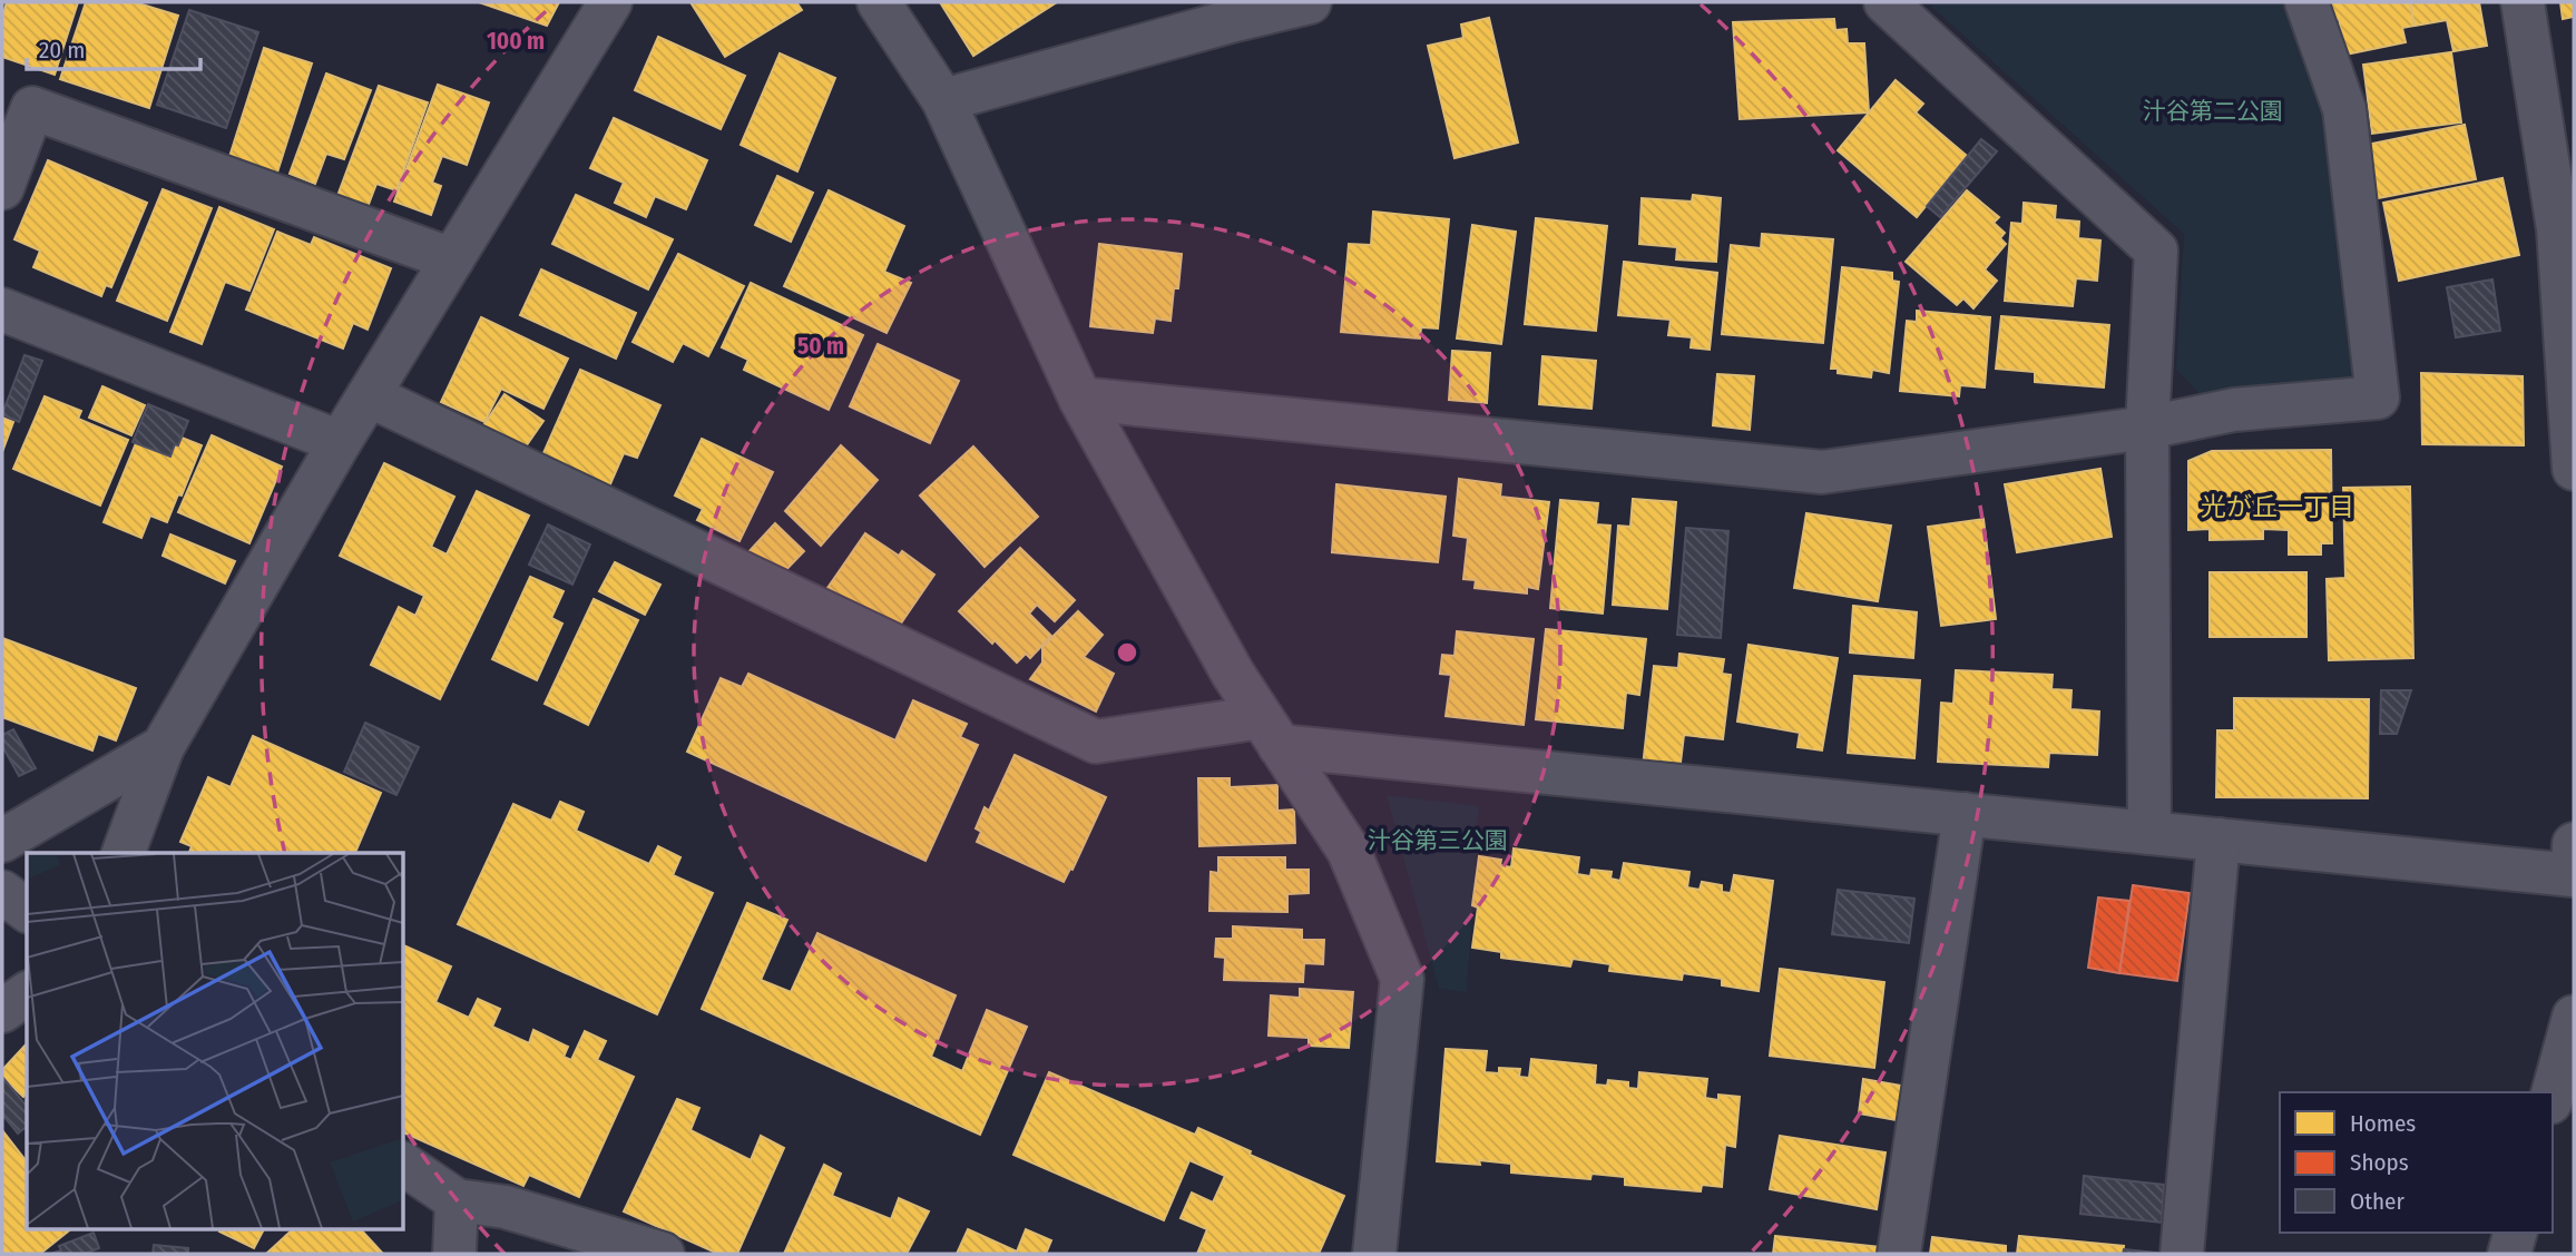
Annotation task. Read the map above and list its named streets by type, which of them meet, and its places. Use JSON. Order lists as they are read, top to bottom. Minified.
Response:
{"districts":["光が丘一丁目"],"parks":["汁谷第二公園","汁谷第三公園"],"legend":["Homes","Shops","Other"],"scale_bar":"20 m","rings":["100 m","50 m"]}
